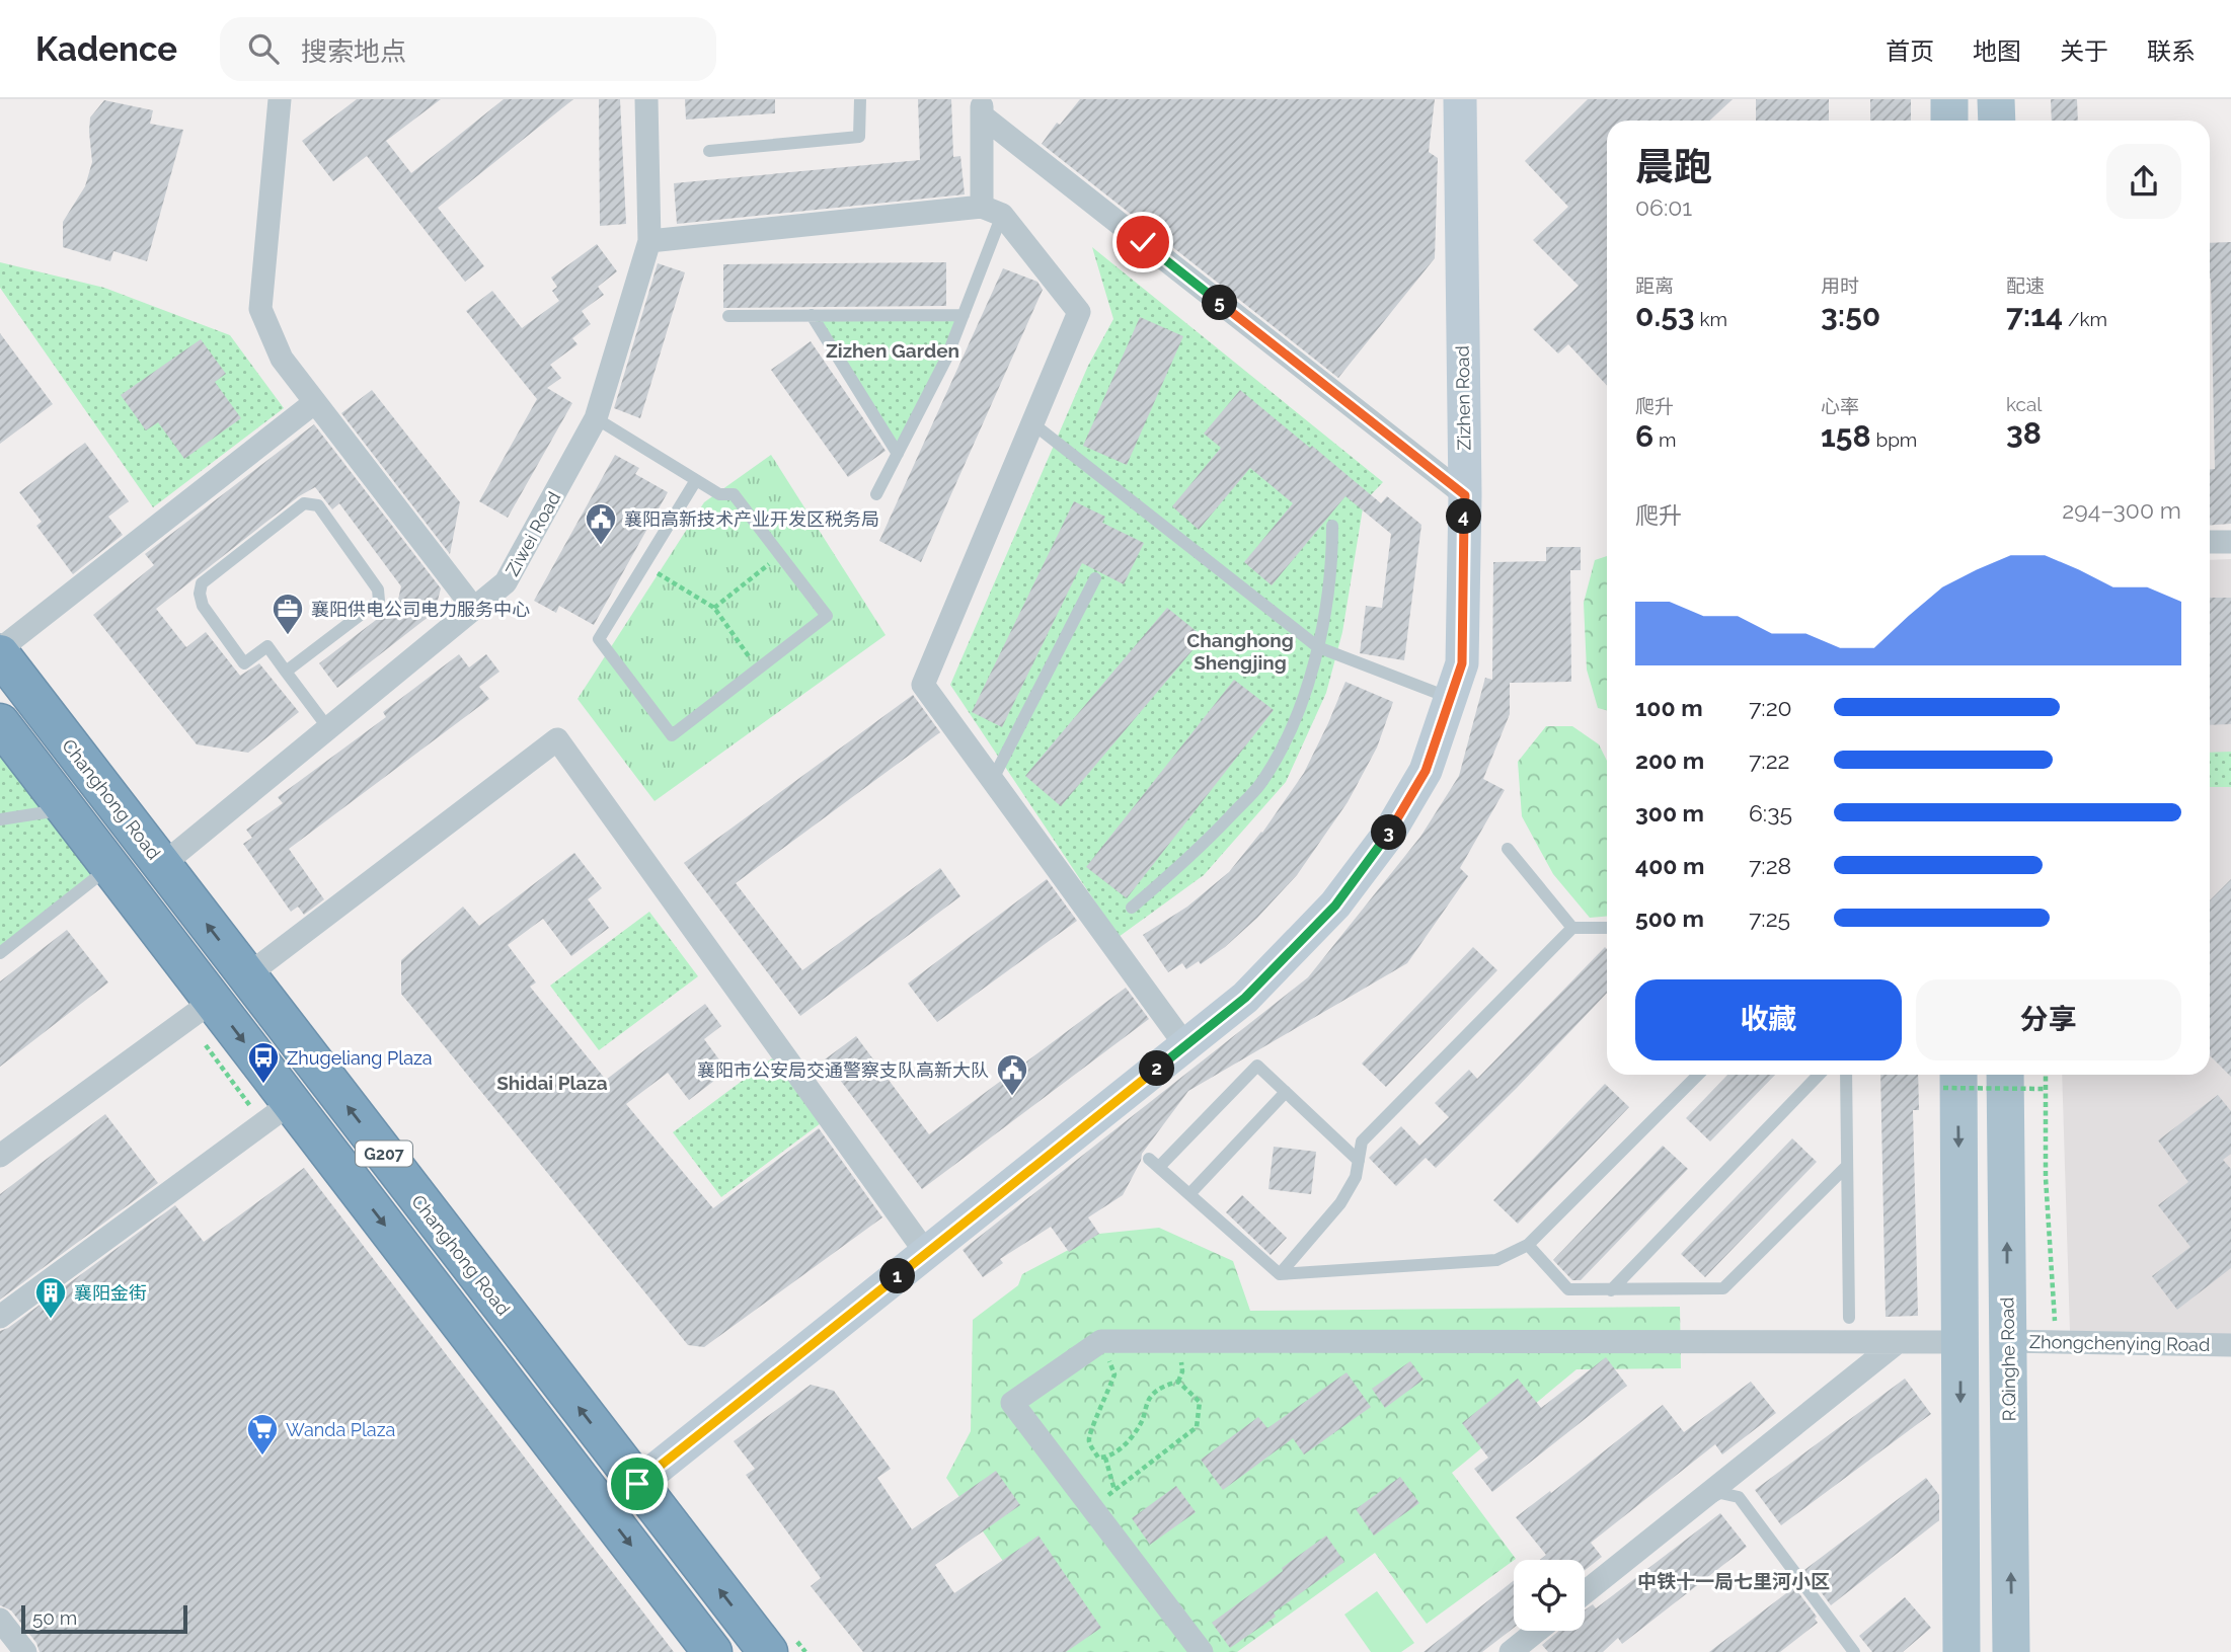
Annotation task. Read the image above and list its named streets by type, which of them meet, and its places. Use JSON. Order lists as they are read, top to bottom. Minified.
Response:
{"streets":{"highway":["Changhong Road","G207"],"main road":["R.Qinghe Road"],"street":["Zizhen Road","Ziwei Road","Zhongchenying Road"]},"crossings":[["Zizhen Road","Changhong Road"],["Ziwei Road","Changhong Road"],["Zhongchenying Road","R.Qinghe Road"]],"districts":["Zizhen Garden","Changhong Shengjing","Shidai Plaza","中铁十一局七里河小区"],"places":{"public building":["襄阳高新技术产业开发区税务局","襄阳市公安局交通警察支队高新大队"],"office":["襄阳供电公司电力服务中心"],"bus stop":["Zhugeliang Plaza"],"building":["襄阳金街"],"supermarket":["Wanda Plaza"]},"scale_bar":"50 m","page":{"header":"Kadence","search":"搜索地点","nav":["首页","地图","关于","联系"],"heading":["晨跑","06:01"],"stats":[["距离","0.53 km"],["用时","3:50"],["配速","7:14 /km"],["爬升","6 m"],["心率","158 bpm"],["kcal","38"]],"pins":["5","4","3","2","1"],"chart":["爬升","294–300 m"],"list":[{"name":"100 m","note":"7:20"},{"name":"200 m","note":"7:22"},{"name":"300 m","note":"6:35"},{"name":"400 m","note":"7:28"},{"name":"500 m","note":"7:25"}],"buttons":["收藏","分享"],"scale":"50 m"}}
